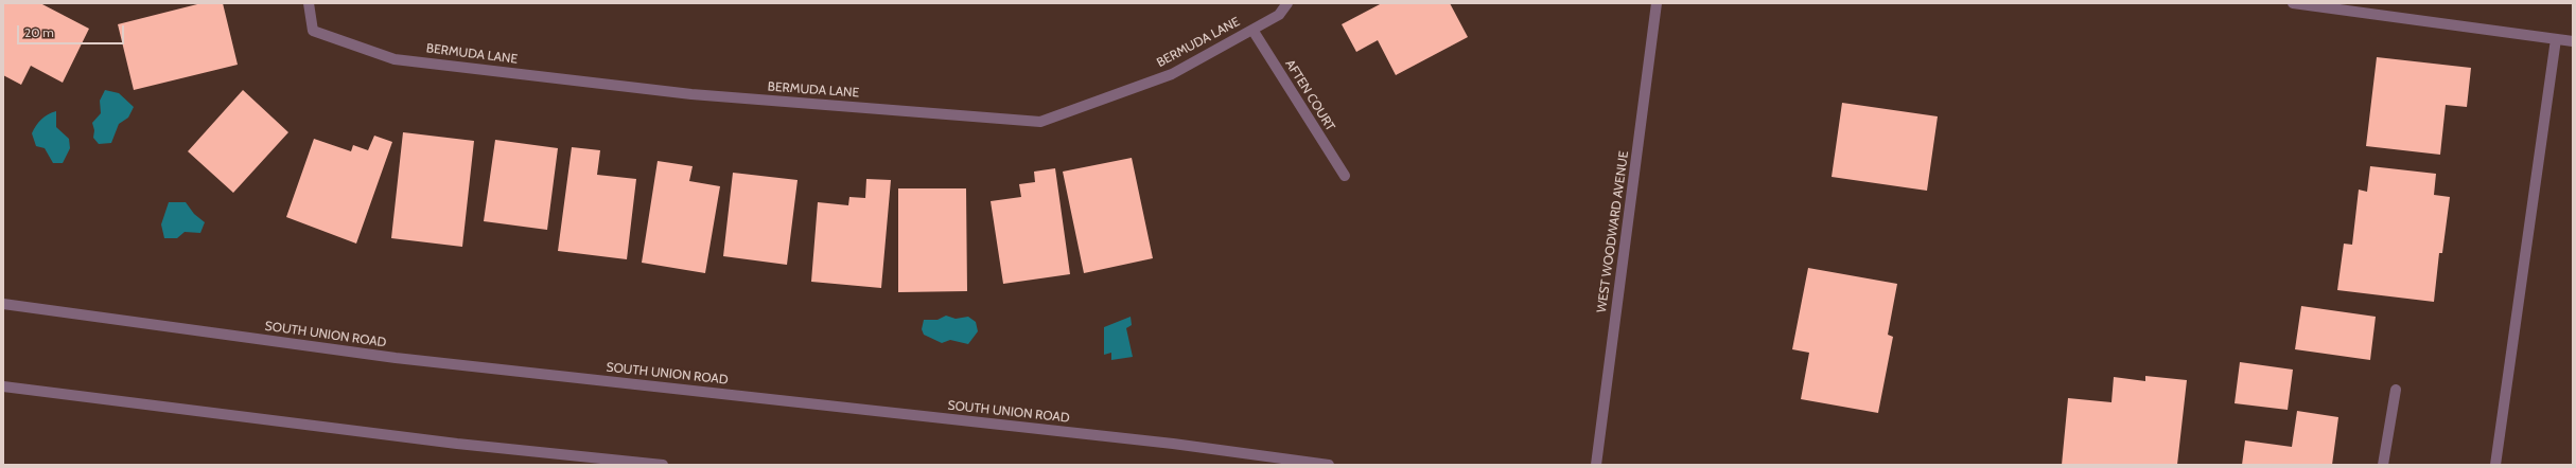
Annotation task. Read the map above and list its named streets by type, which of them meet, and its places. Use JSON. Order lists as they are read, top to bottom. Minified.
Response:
{"streets":{"street":["BERMUDA LANE","AFTEN COURT","WEST WOODWARD AVENUE","SOUTH UNION ROAD"]},"crossings":[["BERMUDA LANE","AFTEN COURT"]],"scale_bar":"20 m"}
